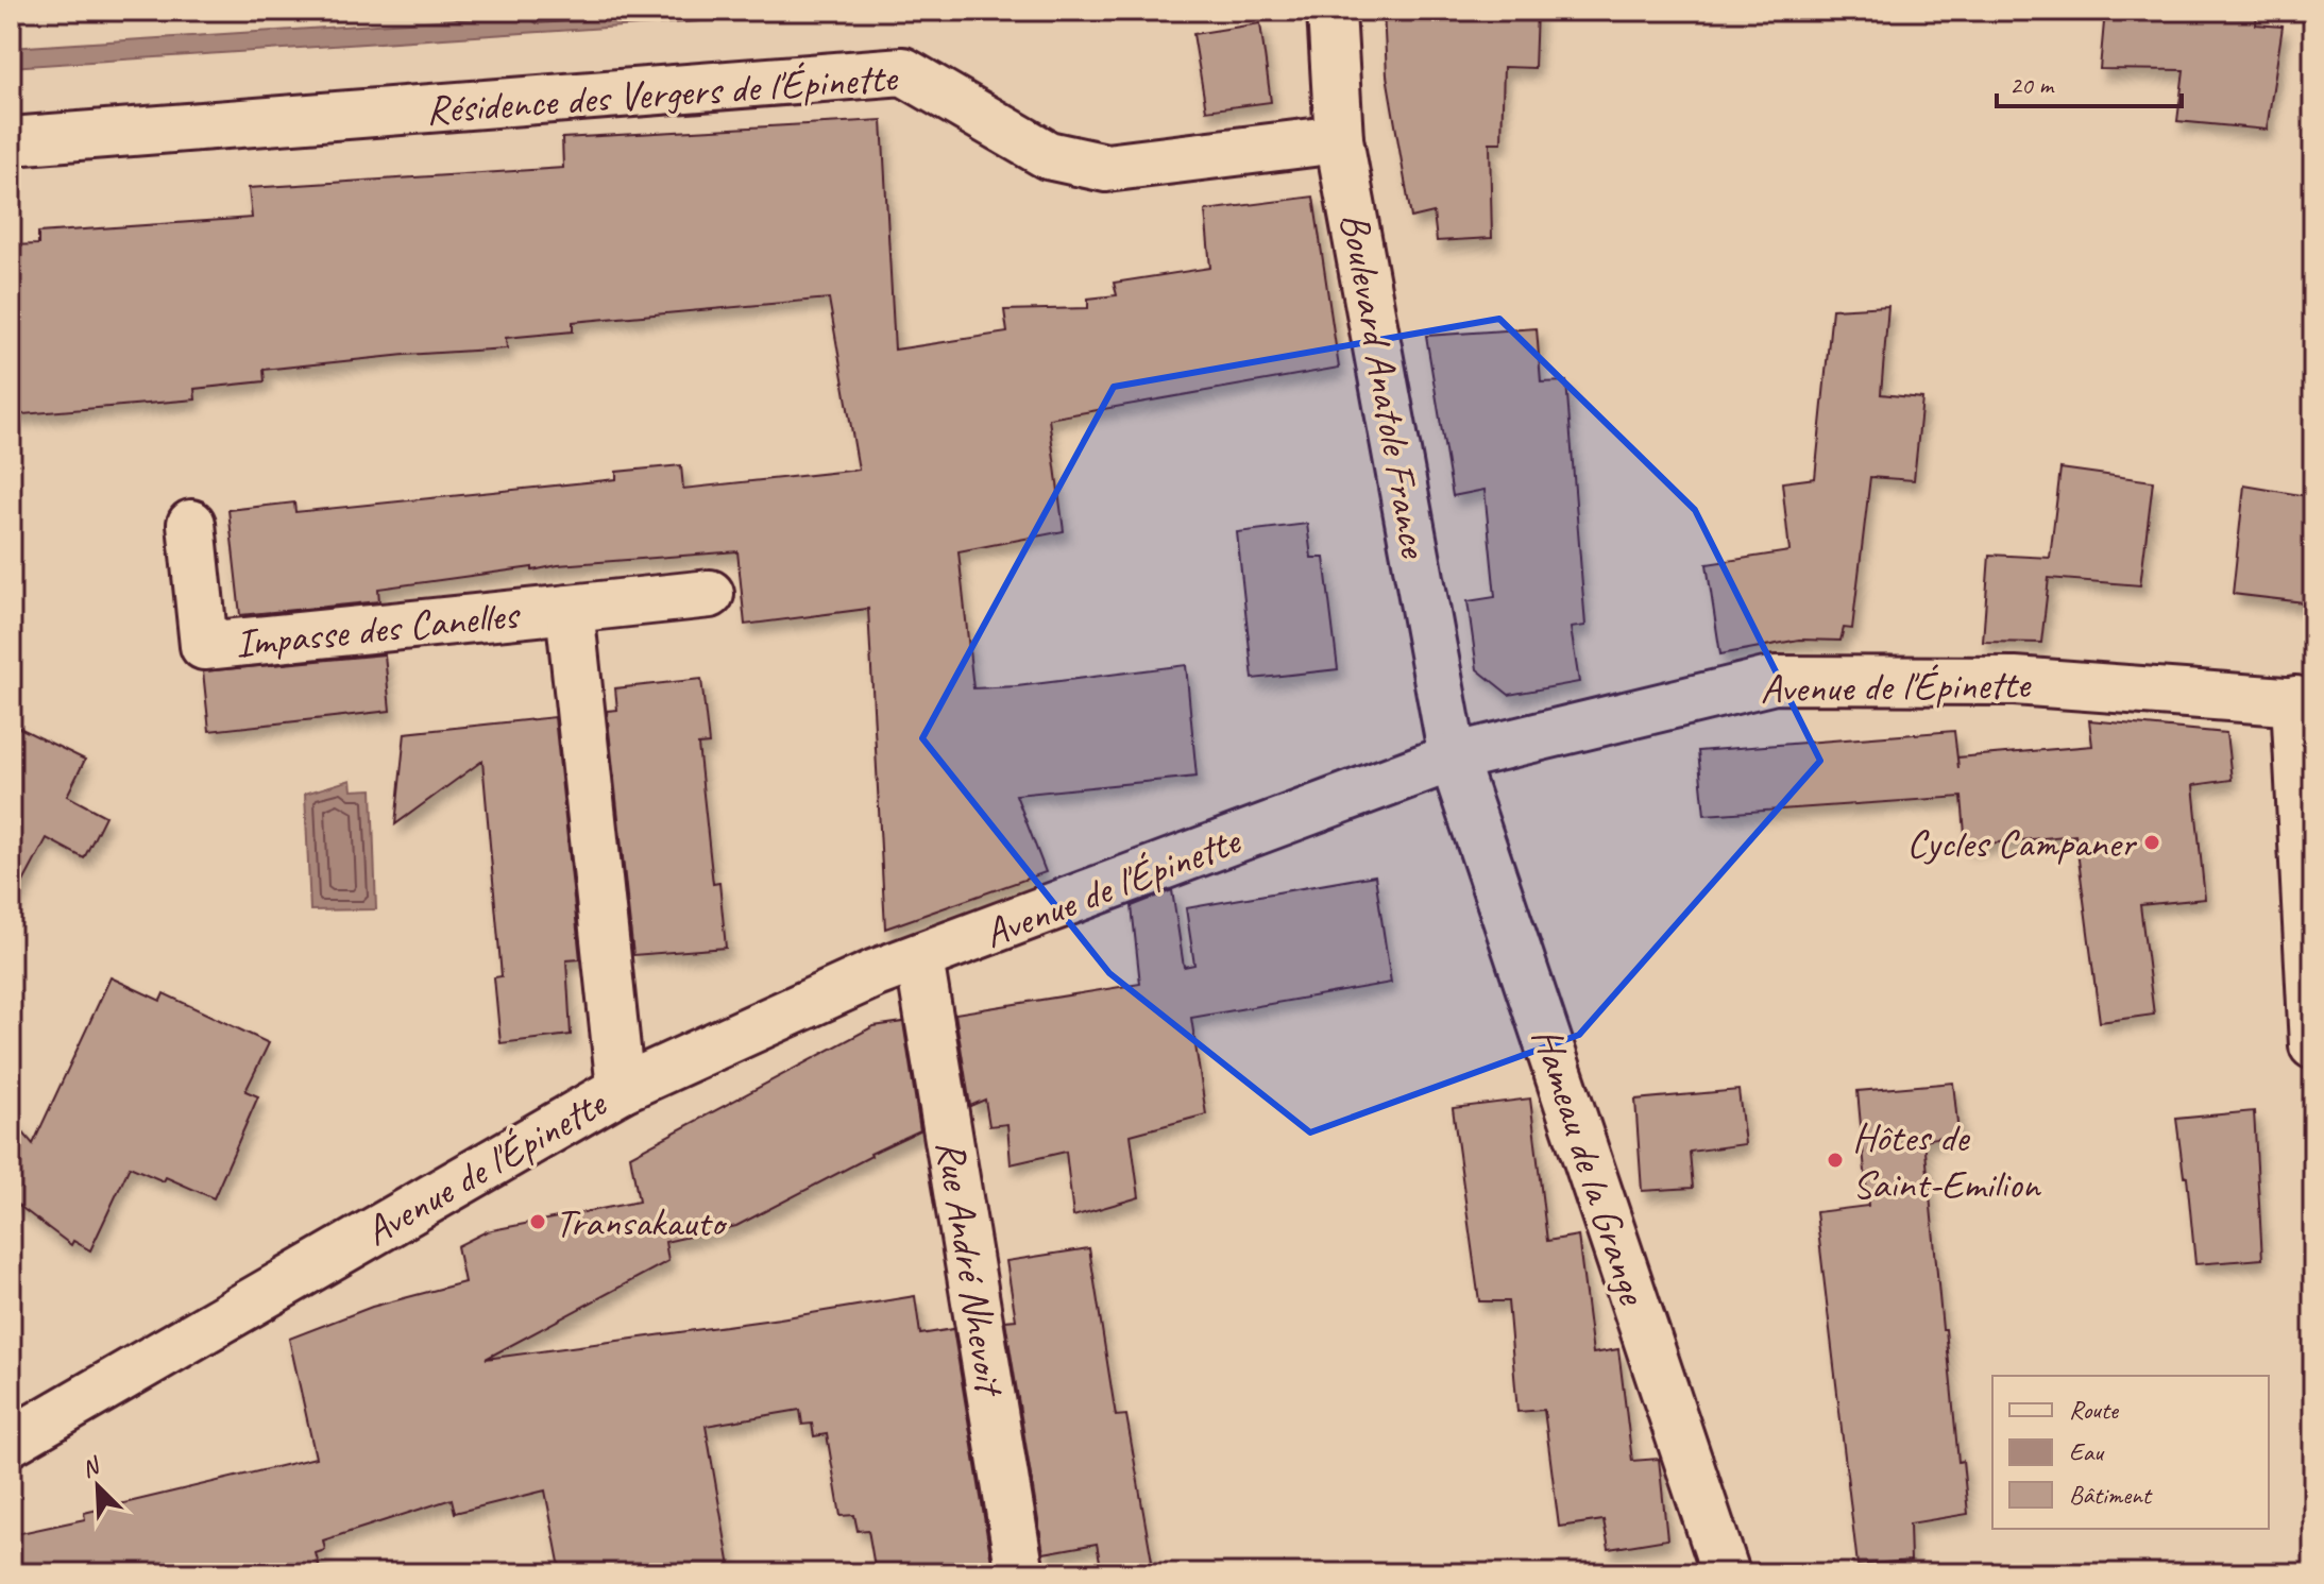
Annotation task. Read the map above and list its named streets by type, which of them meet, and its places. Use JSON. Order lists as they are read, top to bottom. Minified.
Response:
{"streets":{"street":["Résidence des Vergers de l'Épinette","Boulevard Anatole France","Impasse des Canelles","Avenue de l'Épinette","Hameau de la Grange","Rue André Nhevoit"]},"crossings":[["Résidence des Vergers de l'Épinette","Boulevard Anatole France"],["Boulevard Anatole France","Avenue de l'Épinette"],["Boulevard Anatole France","Hameau de la Grange"],["Impasse des Canelles","Avenue de l'Épinette"],["Avenue de l'Épinette","Hameau de la Grange"],["Avenue de l'Épinette","Rue André Nhevoit"]],"places":["Cycles Campaner","Hôtes de Saint-Emilion","Transakauto"],"legend":["Route","Eau","Bâtiment"],"scale_bar":"20 m","north":"top left"}
